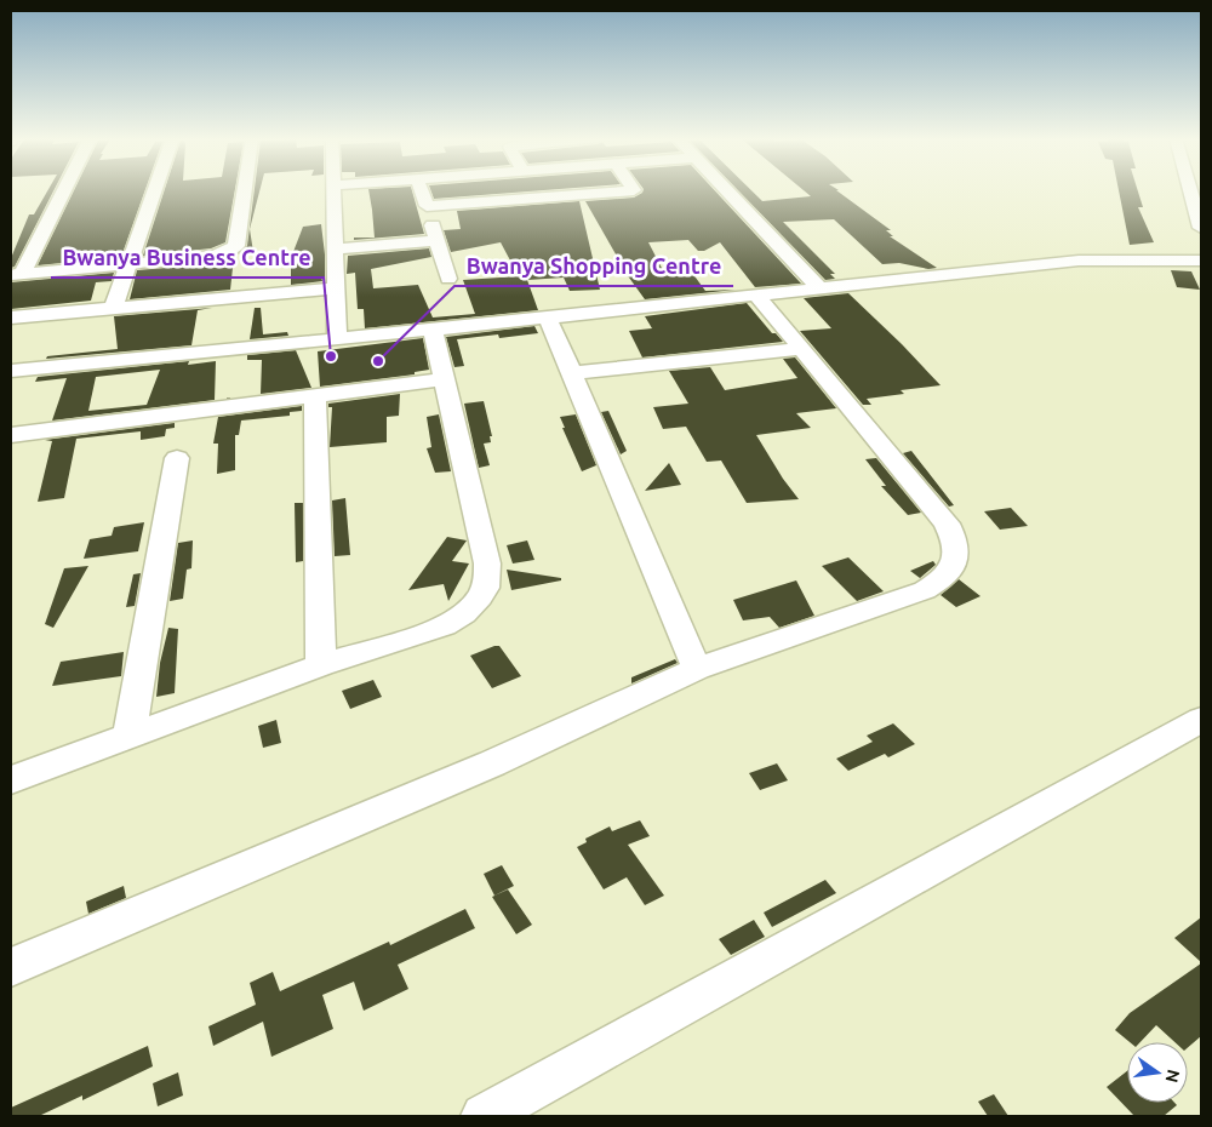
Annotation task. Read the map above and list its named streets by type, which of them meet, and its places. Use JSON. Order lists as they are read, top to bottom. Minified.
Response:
{"places":["Bwanya Business Centre","Bwanya Shopping Centre"],"north":"right"}
